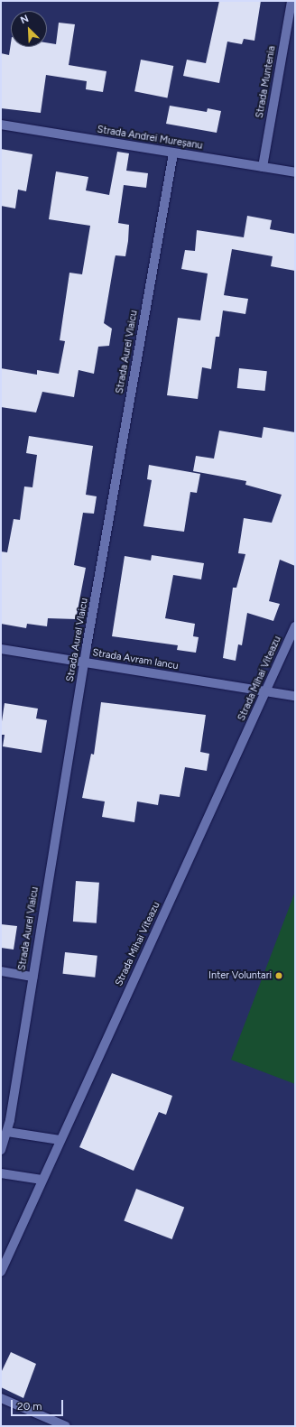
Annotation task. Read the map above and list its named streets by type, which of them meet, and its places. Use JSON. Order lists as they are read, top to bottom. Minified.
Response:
{"streets":{"street":["Strada Muntenia","Strada Andrei Mureșanu","Strada Aurel Vlaicu","Strada Avram Iancu","Strada Mihai Viteazu"]},"crossings":[["Strada Muntenia","Strada Andrei Mureșanu"],["Strada Andrei Mureșanu","Strada Aurel Vlaicu"],["Strada Aurel Vlaicu","Strada Avram Iancu"],["Strada Avram Iancu","Strada Mihai Viteazu"]],"places":["Inter Voluntari"],"scale_bar":"20 m","north":"top left"}
